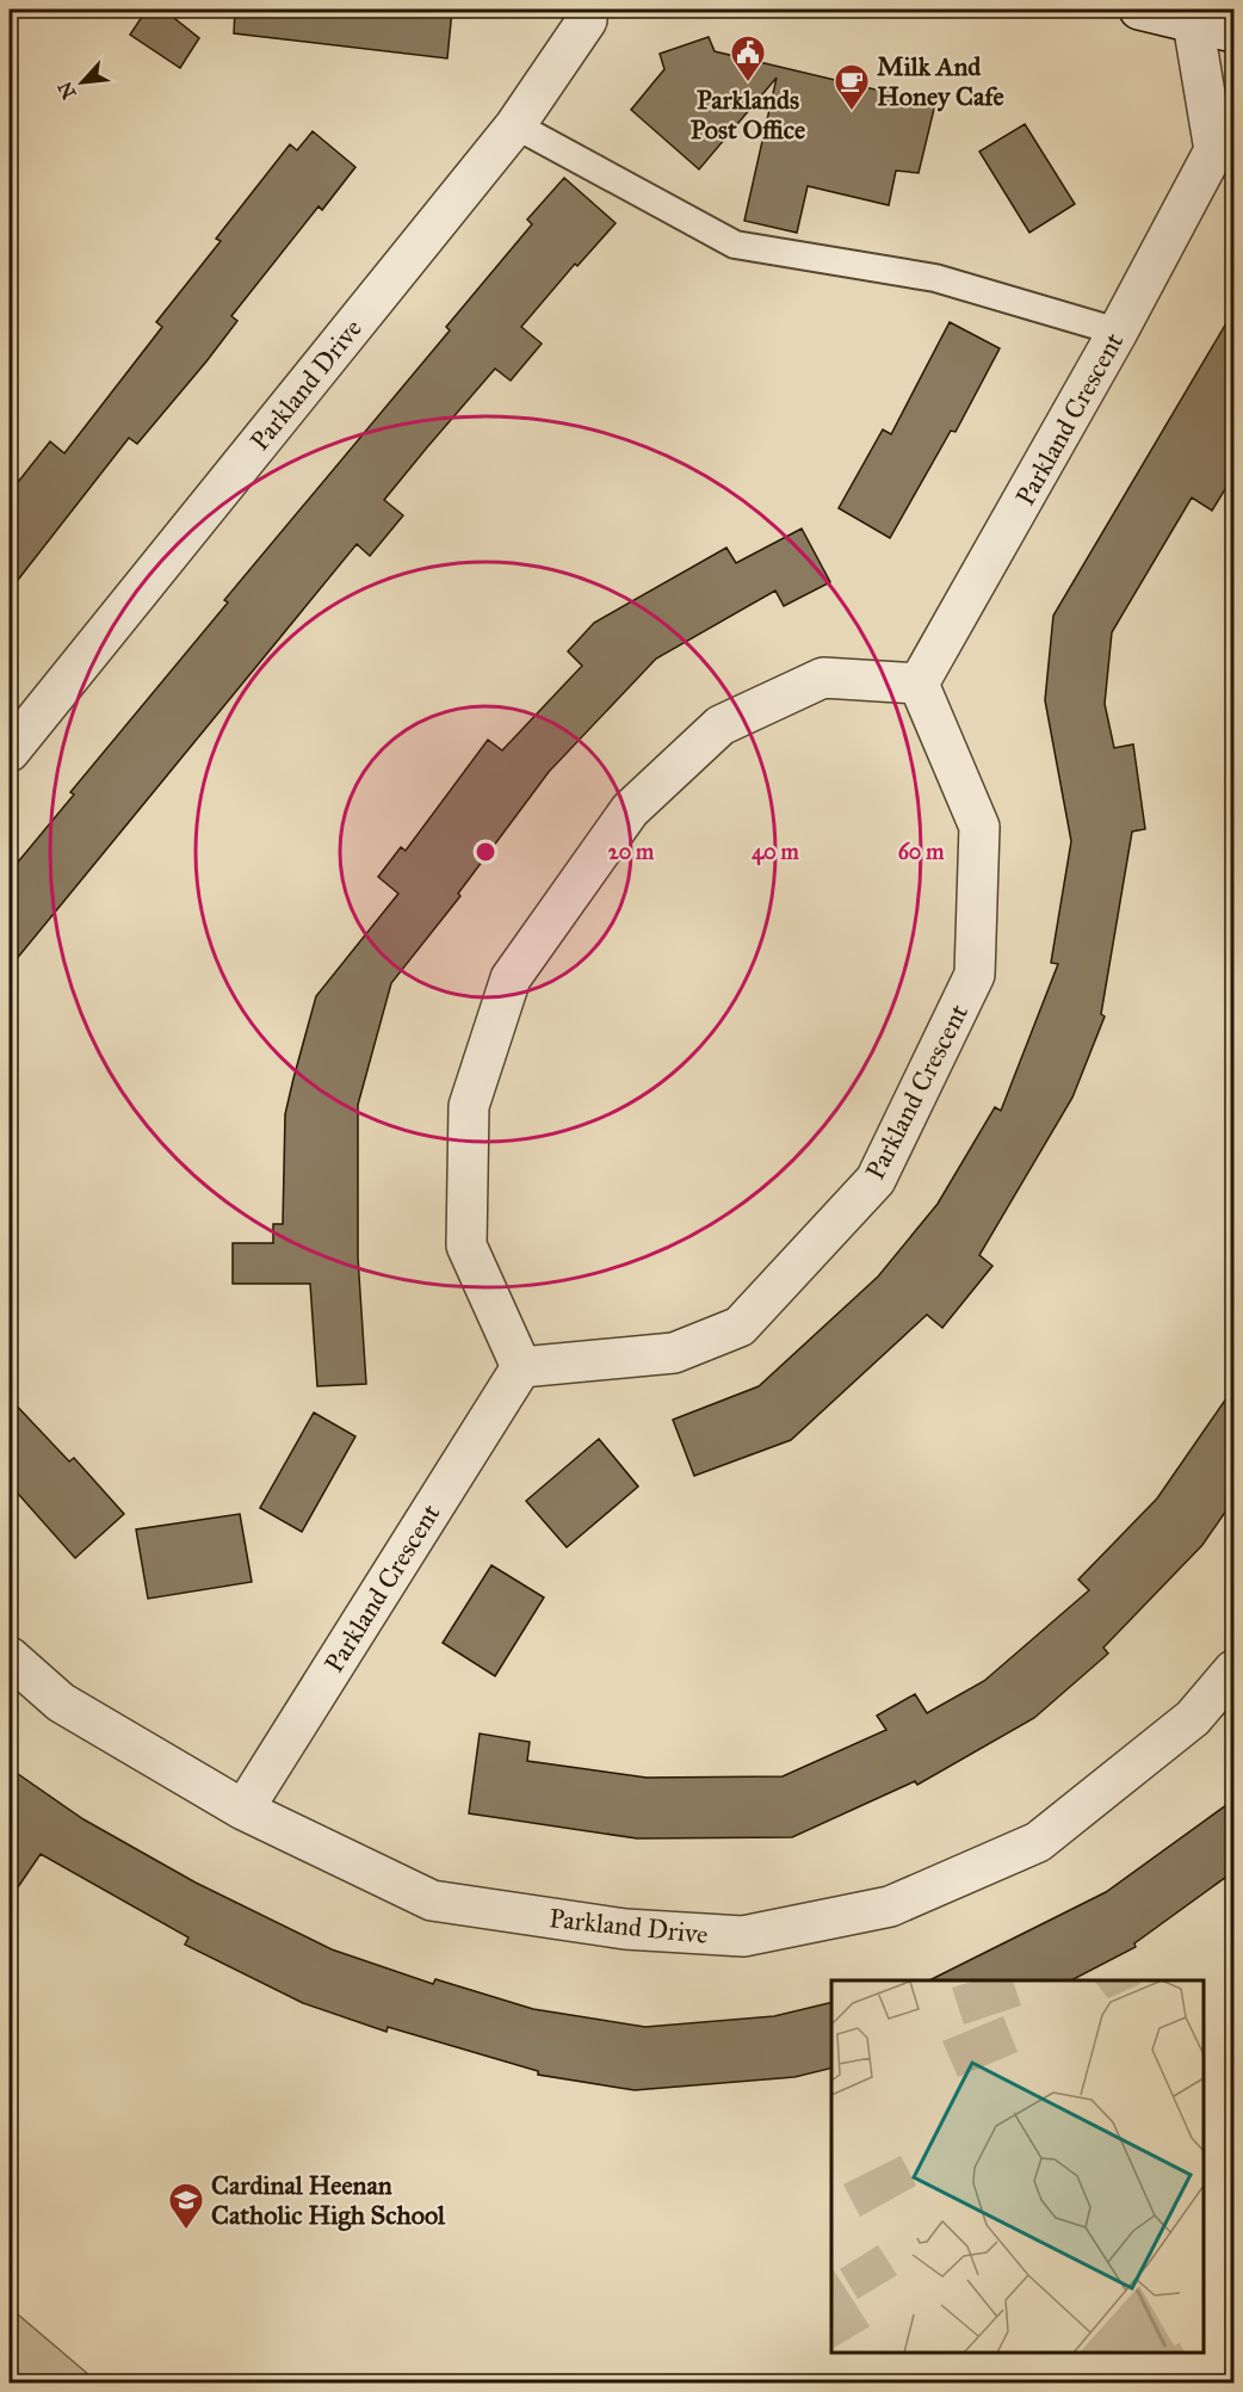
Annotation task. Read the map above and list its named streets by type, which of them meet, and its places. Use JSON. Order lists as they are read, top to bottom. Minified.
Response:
{"streets":{"street":["Parkland Drive","Parkland Crescent"]},"crossings":[["Parkland Drive","Parkland Crescent"]],"places":{"public building":["Parklands Post Office"],"cafe":["Milk And Honey Cafe"],"school or university":["Cardinal Heenan Catholic High School"]},"north":"bottom left","rings":["20 m","40 m","60 m"]}
